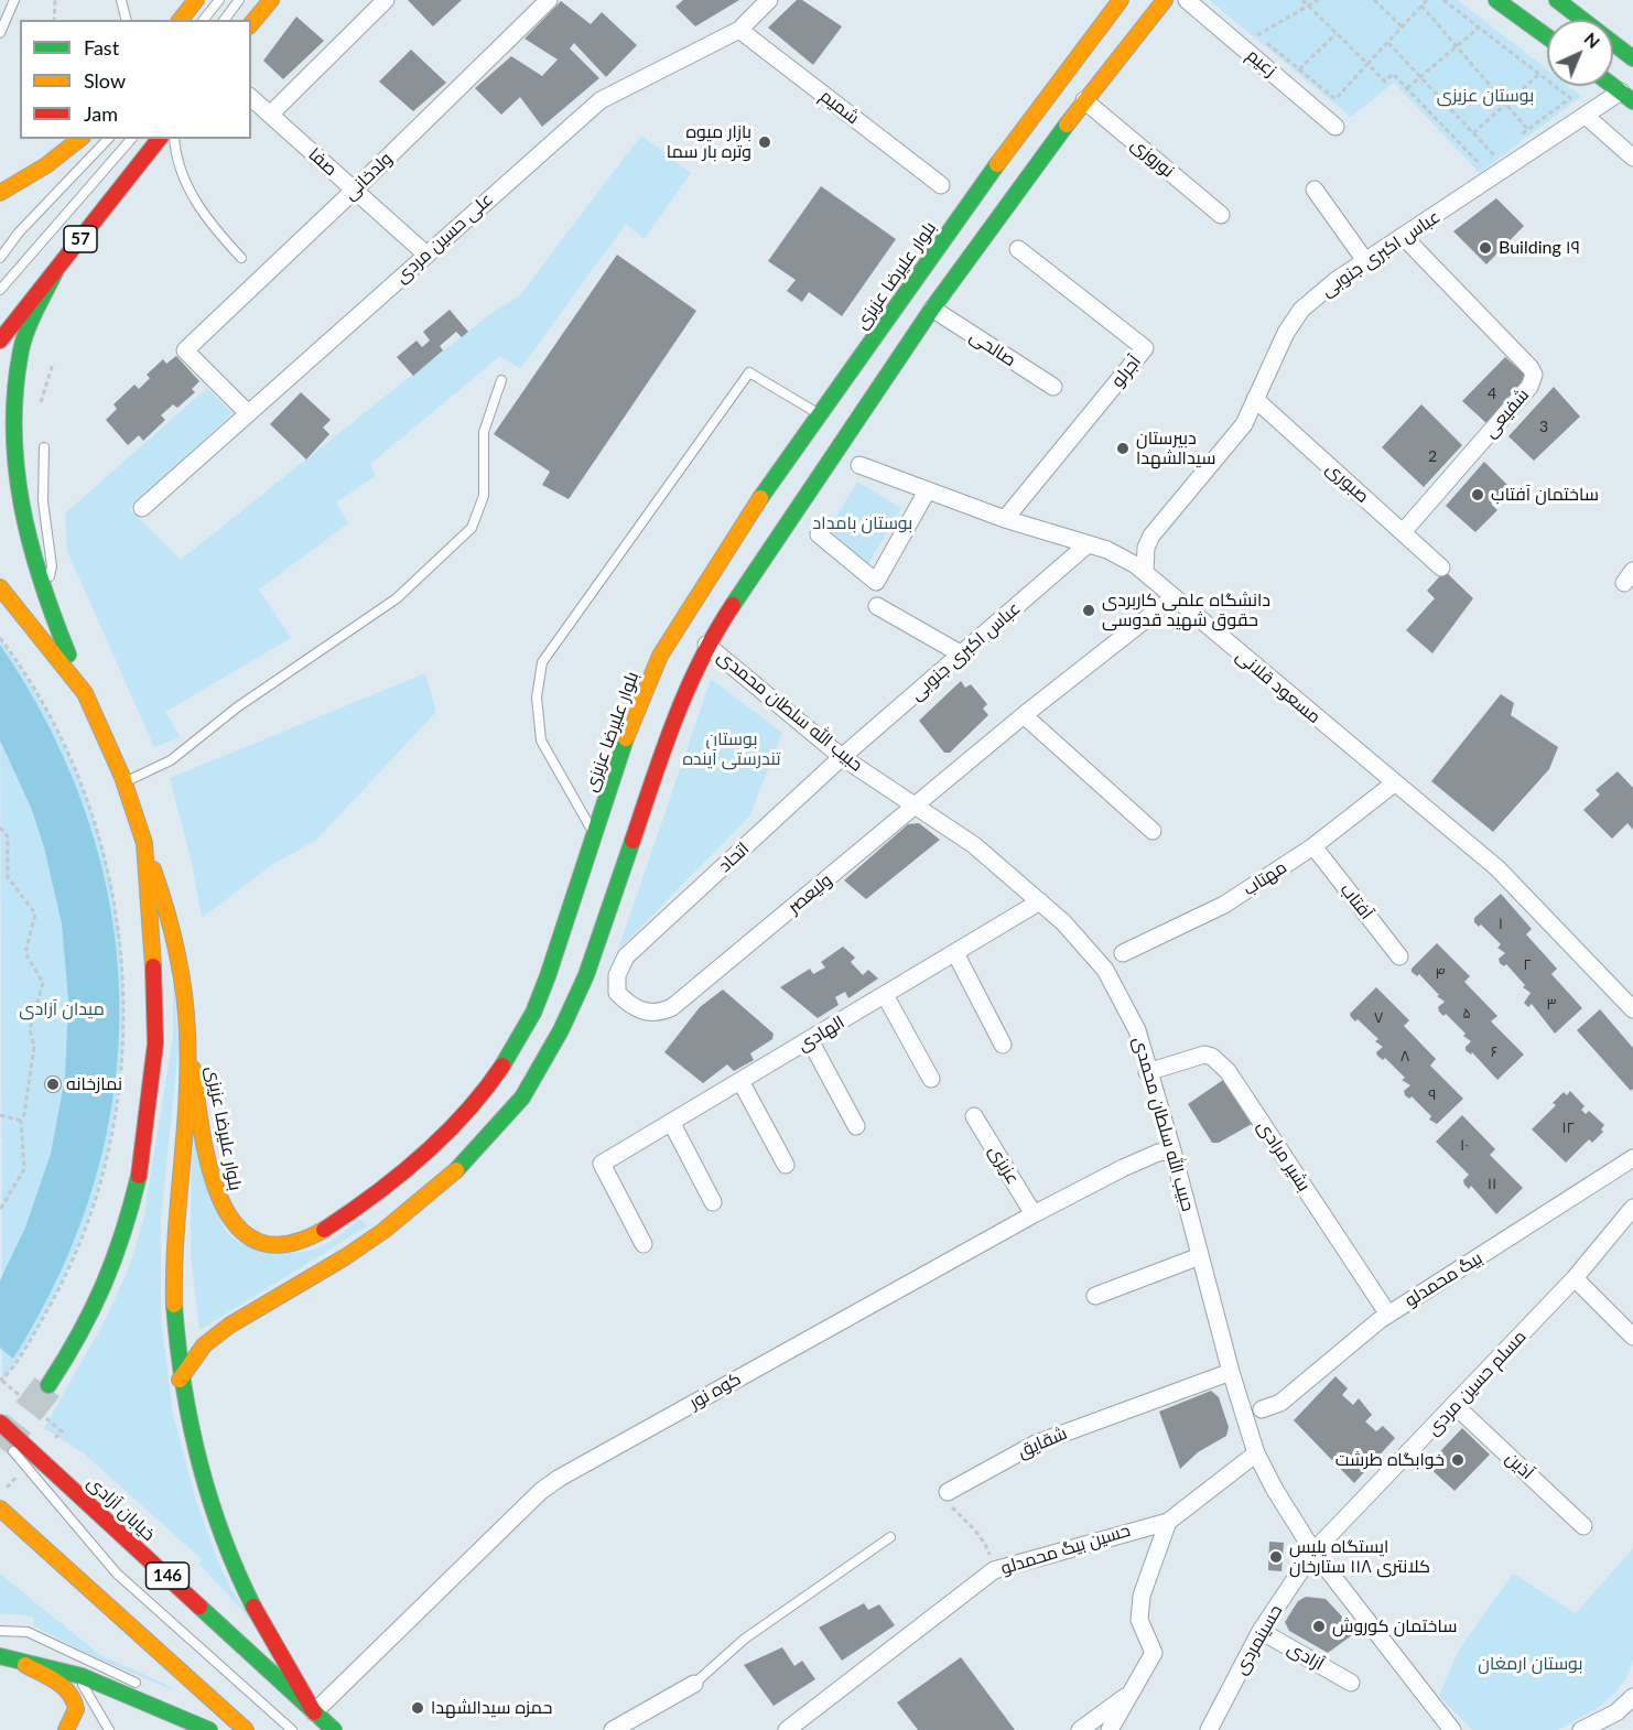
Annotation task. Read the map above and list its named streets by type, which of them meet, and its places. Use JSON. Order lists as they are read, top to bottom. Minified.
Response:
{"streets":{"main road":["57","بلوار علیرضا عزیزی","خیابان آزادی","146"],"street":["زعیم","شمیم","نوروزی","صفا","ولدخانی","علی حسین مردی","عباس اکبری جنوبی","صالحی","آجرلو","شفیعی","صبوری","مسعود قلانی","حبیب الله سلطان محمدی","اتحاد","مهتاب","ولیعصر","آفتاب","الهادی","بشیر مرادی","عزیزی","بیگ محمدلو","مسلم حسین مردی","کوه نور","شقایق","آذین","حسین بیگ محمدلو","حسینمردی","آزادی"]},"crossings":[["شمیم","علی حسین مردی"],["نوروزی","بلوار علیرضا عزیزی"],["صفا","ولدخانی"],["صفا","علی حسین مردی"],["ولدخانی","علی حسین مردی"],["عباس اکبری جنوبی","شفیعی"],["عباس اکبری جنوبی","صبوری"],["عباس اکبری جنوبی","مسعود قلانی"],["عباس اکبری جنوبی","حبیب الله سلطان محمدی"],["عباس اکبری جنوبی","اتحاد"],["بلوار علیرضا عزیزی","صالحی"],["بلوار علیرضا عزیزی","حبیب الله سلطان محمدی"],["آجرلو","مسعود قلانی"],["شفیعی","صبوری"],["مسعود قلانی","مهتاب"],["مسعود قلانی","ولیعصر"],["حبیب الله سلطان محمدی","اتحاد"],["حبیب الله سلطان محمدی","ولیعصر"],["حبیب الله سلطان محمدی","الهادی"],["حبیب الله سلطان محمدی","بشیر مرادی"],["حبیب الله سلطان محمدی","مسلم حسین مردی"],["حبیب الله سلطان محمدی","کوه نور"],["حبیب الله سلطان محمدی","شقایق"],["حبیب الله سلطان محمدی","حسین بیگ محمدلو"],["حبیب الله سلطان محمدی","حسینمردی"],["اتحاد","ولیعصر"],["مهتاب","آفتاب"],["بشیر مرادی","بیگ محمدلو"],["عزیزی","کوه نور"],["مسلم حسین مردی","آذین"],["مسلم حسین مردی","حسینمردی"],["کوه نور","خیابان آزادی"],["حسینمردی","آزادی"]],"parks":["بوستان عزیزی","بوستان بامداد","بوستان تندرستی آینده","میدان آزادی","بوستان ارمغان"],"places":["بازار میوه وتره بار سما","Building ۱۹","دبيرستان سیدالشهدا","ساختمان آفتاب","دانشگاه علمی کاربردی حقوق شهید قدوسی","نمازخانه","خوابگاه طرشت","ایستگاه پلیس کلانتری ۱۱۸ ستارخان","ساختمان کوروش","حمزه سیدالشهدا"],"house_numbers":["4","3","2","۱","۲","۴","۳","۵","۷","۶","۸","۹","۱۲","۱۰","۱۱"],"legend":["Fast","Slow","Jam"],"north":"top right"}
